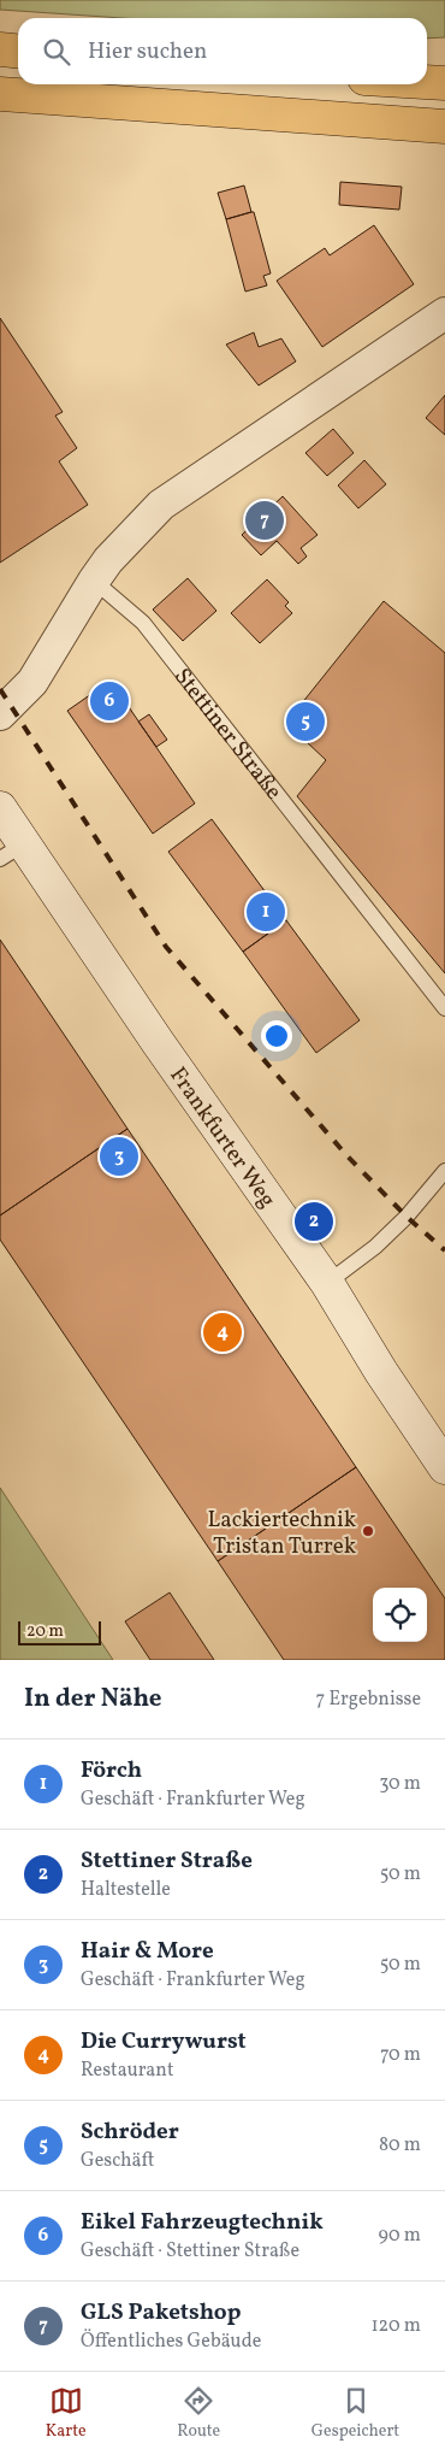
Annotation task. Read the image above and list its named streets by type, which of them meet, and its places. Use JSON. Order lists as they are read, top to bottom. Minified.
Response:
{"streets":{"main road":["Frankfurter Weg"],"lane":["Stettiner Straße"]},"places":["Lackiertechnik Tristan Turrek"],"scale_bar":"20 m","page":{"search":"Hier suchen","pins":["7","6","5","1","3","2","4"],"scale":"20 m","heading":["In der Nähe","7 Ergebnisse"],"list":[{"mark":"1","name":"Förch","note":"Geschäft · Frankfurter Weg","value":"30 m"},{"mark":"2","name":"Stettiner Straße","note":"Haltestelle","value":"50 m"},{"mark":"3","name":"Hair & More","note":"Geschäft · Frankfurter Weg","value":"50 m"},{"mark":"4","name":"Die Currywurst","note":"Restaurant","value":"70 m"},{"mark":"5","name":"Schröder","note":"Geschäft","value":"80 m"},{"mark":"6","name":"Eikel Fahrzeugtechnik","note":"Geschäft · Stettiner Straße","value":"90 m"},{"mark":"7","name":"GLS Paketshop","note":"Öffentliches Gebäude","value":"120 m"}],"nav":["Karte","Route","Gespeichert"]}}
